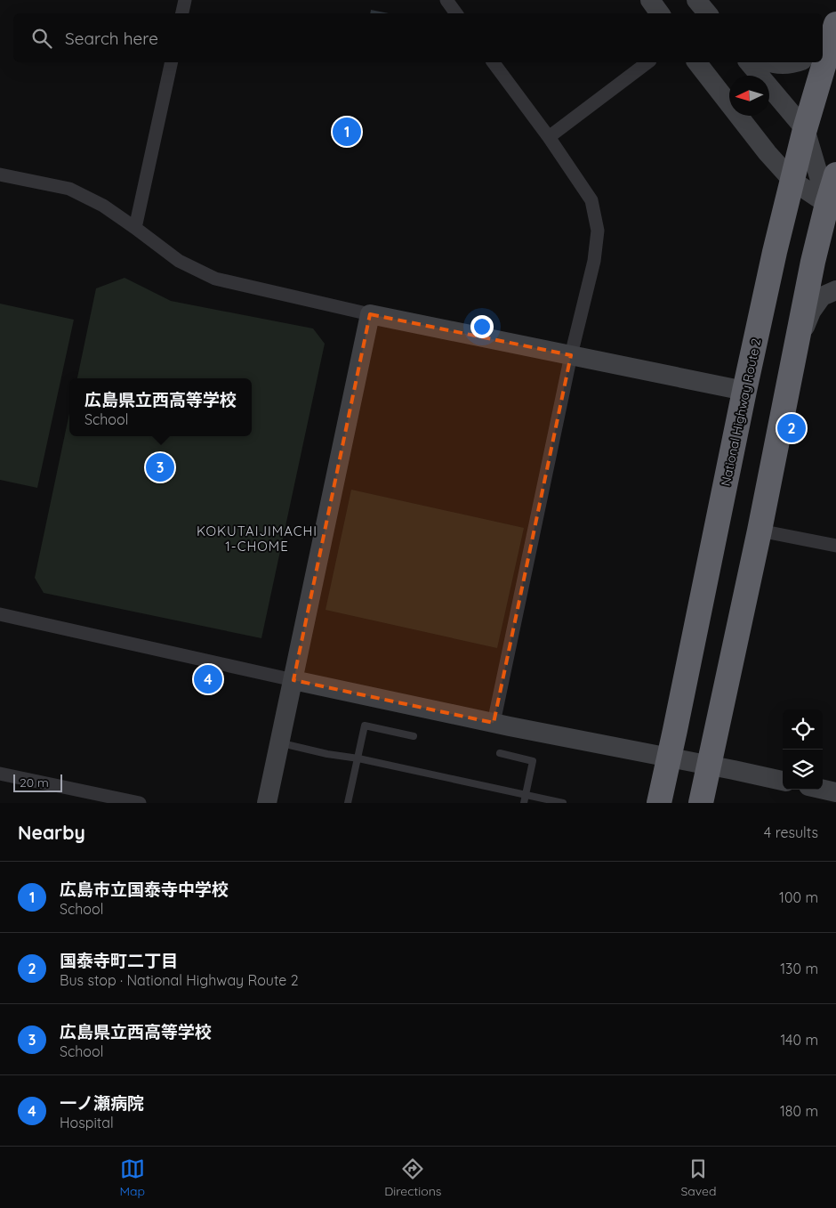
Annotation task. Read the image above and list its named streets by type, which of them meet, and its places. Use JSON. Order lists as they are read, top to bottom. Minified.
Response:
{"streets":{"highway":["National Highway Route 2"]},"districts":["KOKUTAIJIMACHI 1-CHOME"],"scale_bar":"20 m","north":"left","page":{"search":"Search here","pins":["1","2","3","4"],"popup":["広島県立西高等学校","School"],"scale":"20 m","heading":["Nearby","4 results"],"list":[{"mark":"1","name":"広島市立国泰寺中学校","note":"School","value":"100 m"},{"mark":"2","name":"国泰寺町二丁目","note":"Bus stop · National Highway Route 2","value":"130 m"},{"mark":"3","name":"広島県立西高等学校","note":"School","value":"140 m"},{"mark":"4","name":"一ノ瀬病院","note":"Hospital","value":"180 m"}],"nav":["Map","Directions","Saved"]}}
